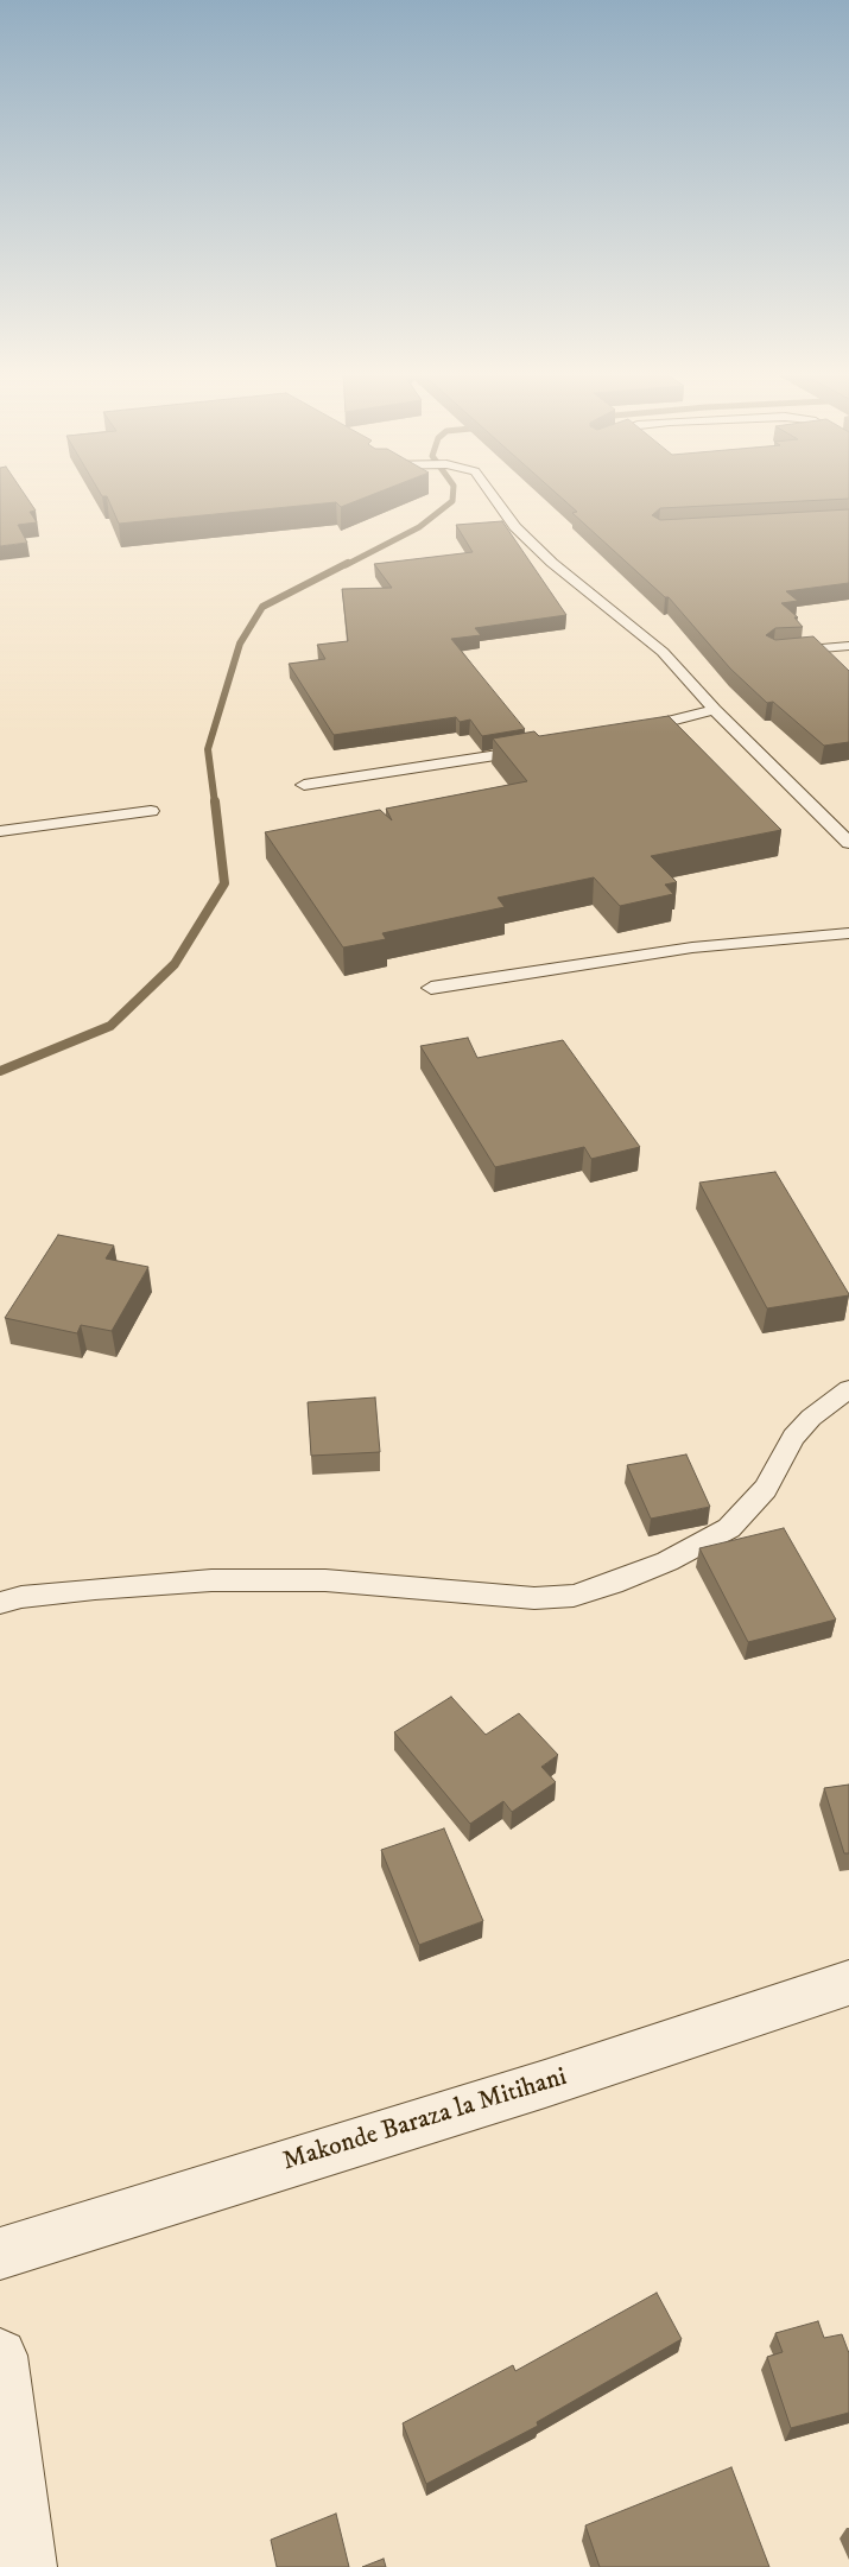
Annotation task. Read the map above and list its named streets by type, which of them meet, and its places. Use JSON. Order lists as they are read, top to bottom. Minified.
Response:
{"streets":{"street":["Makonde Baraza la Mitihani"]}}
